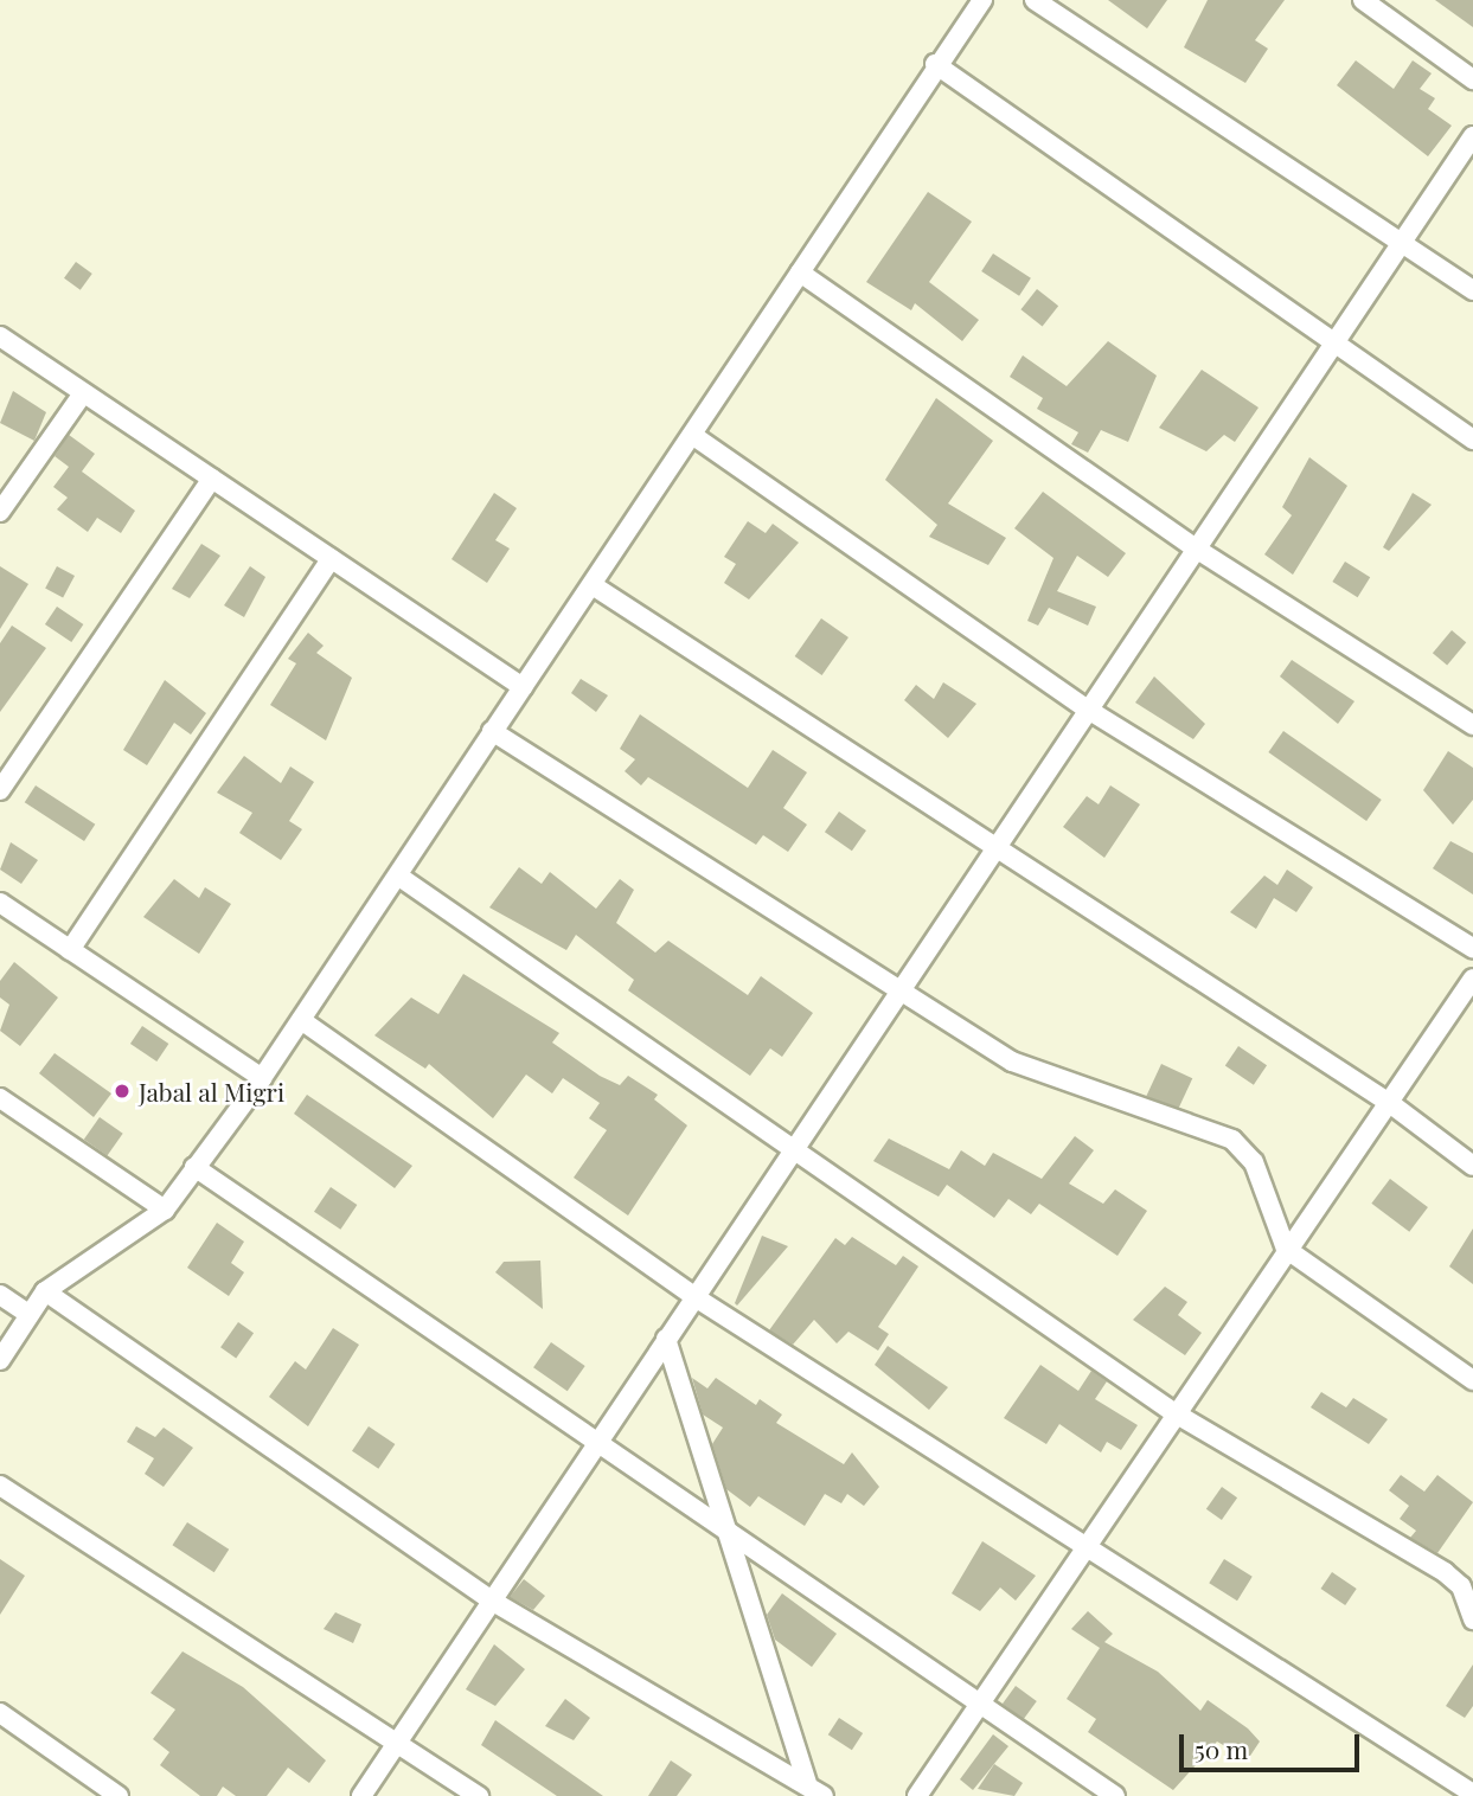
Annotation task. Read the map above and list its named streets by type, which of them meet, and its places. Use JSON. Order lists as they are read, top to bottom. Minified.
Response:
{"places":["Jabal al Migri"],"scale_bar":"50 m"}
